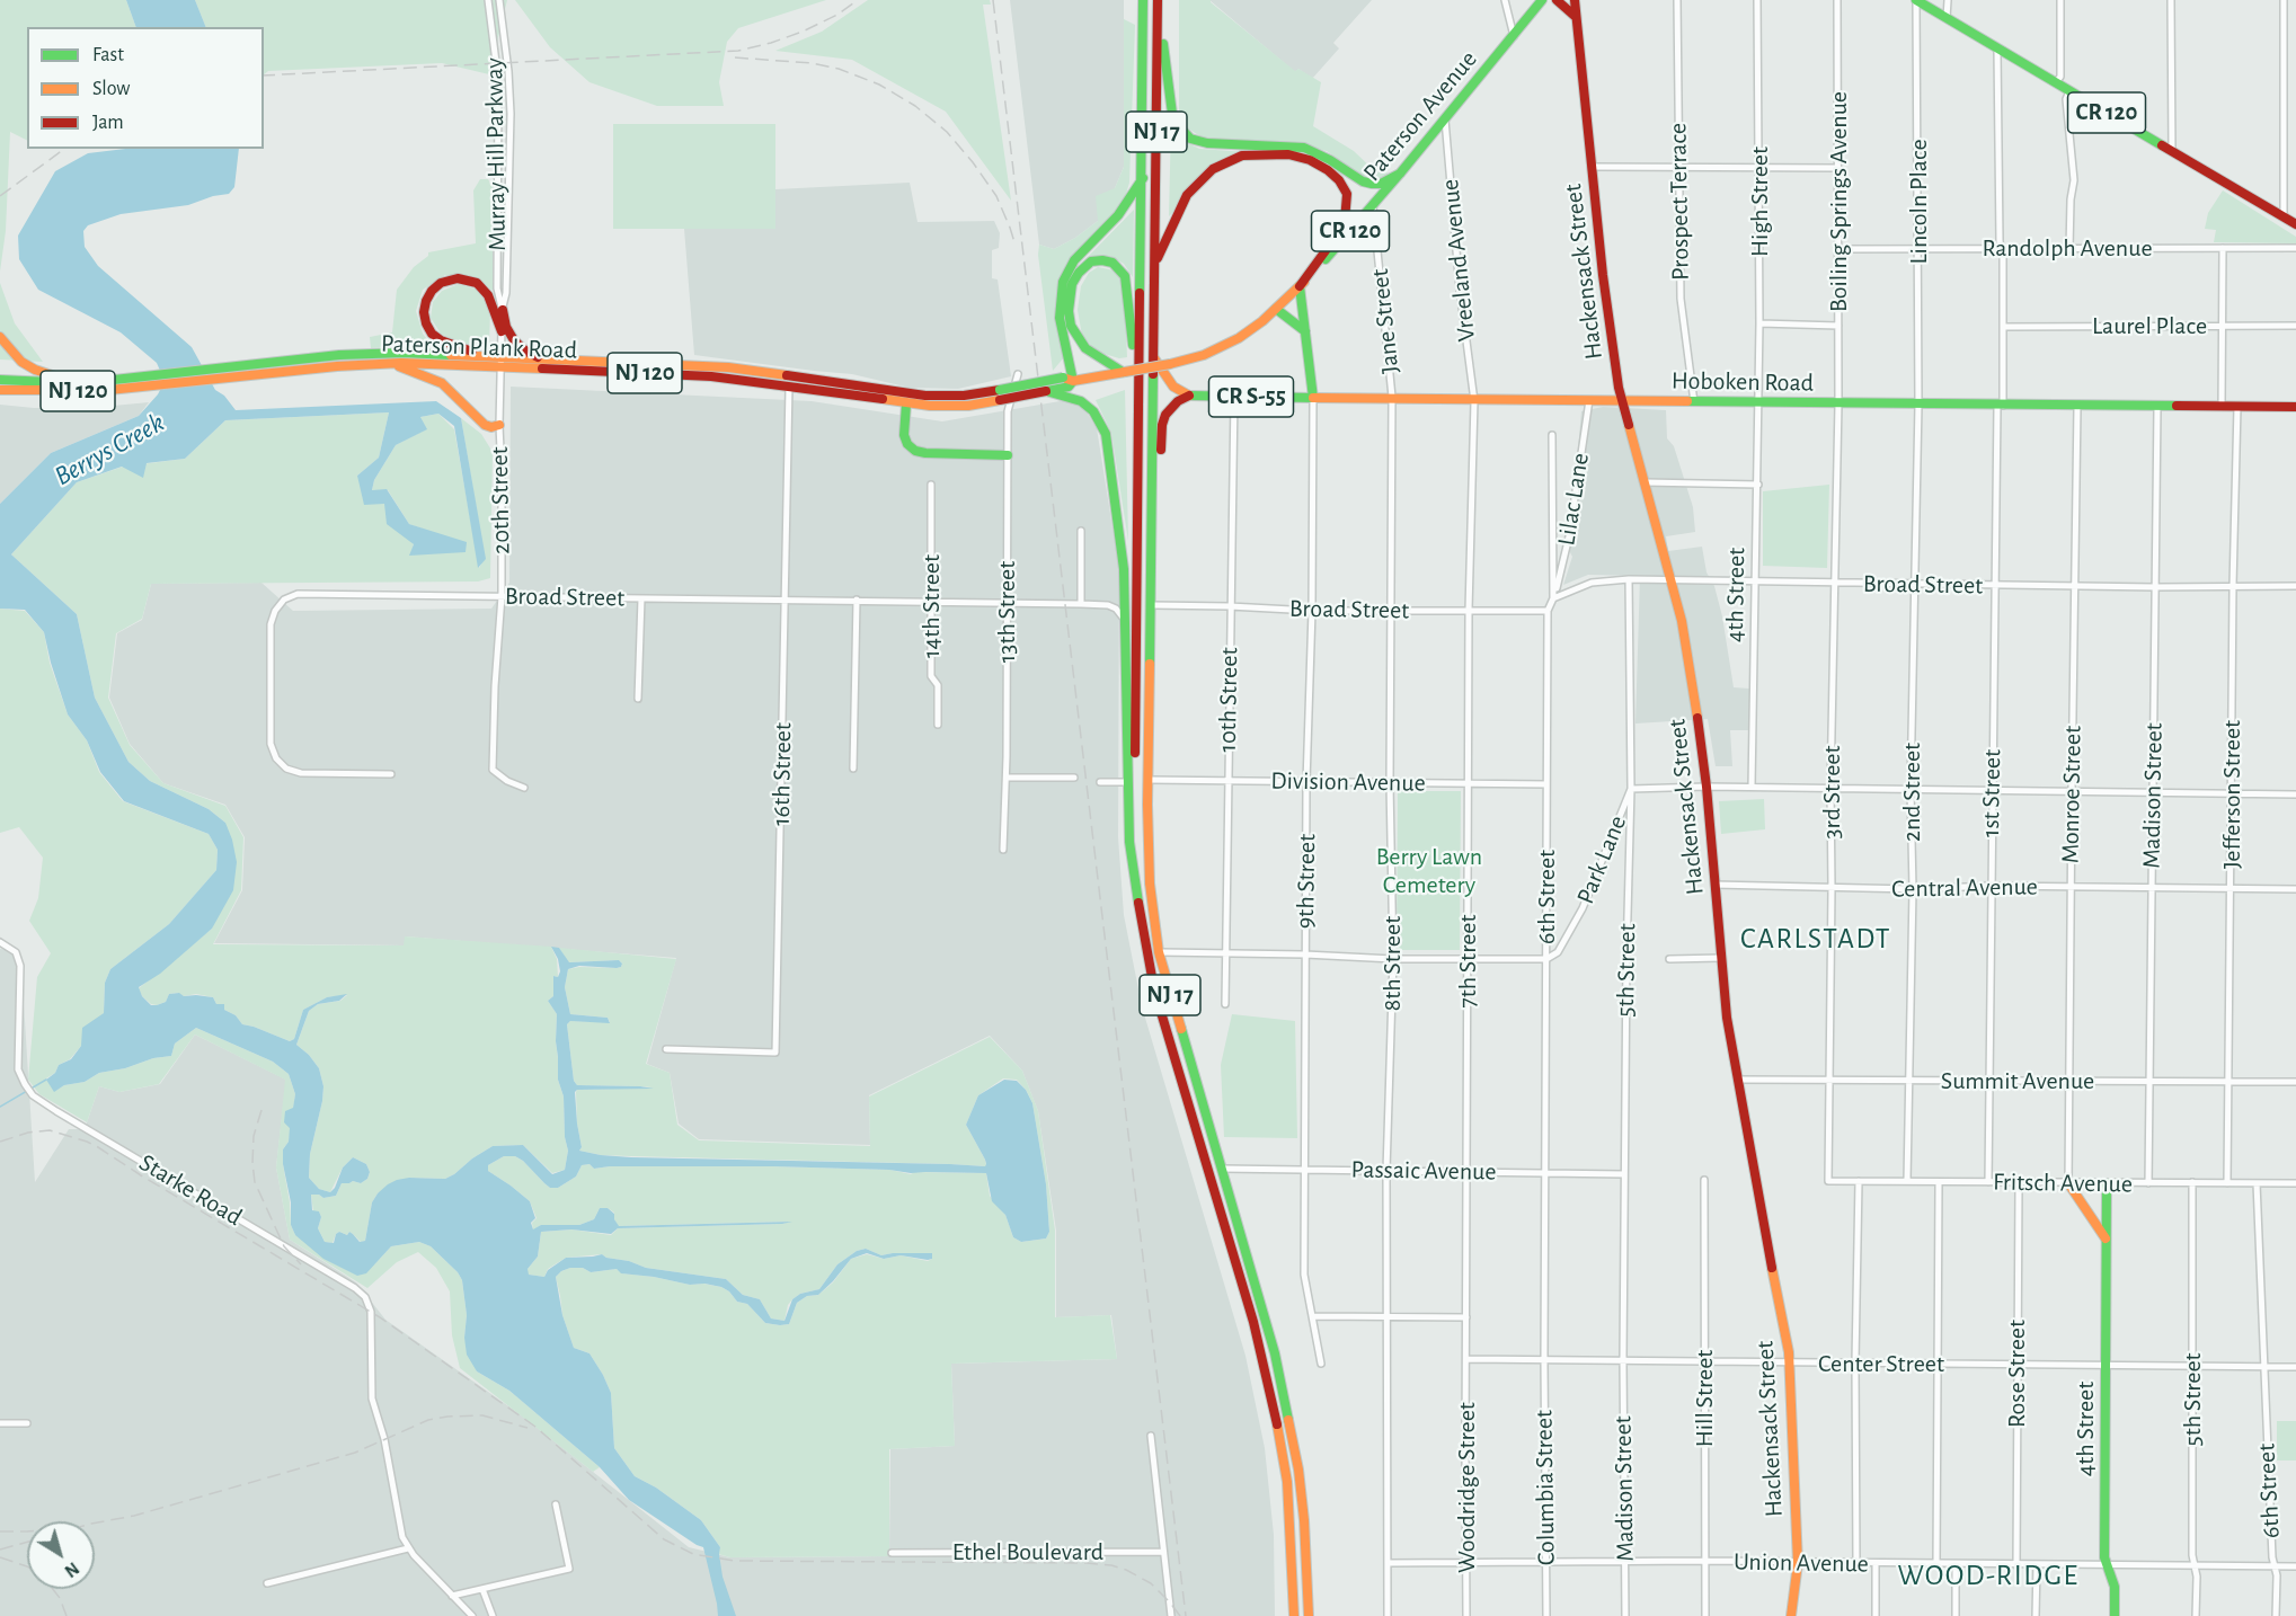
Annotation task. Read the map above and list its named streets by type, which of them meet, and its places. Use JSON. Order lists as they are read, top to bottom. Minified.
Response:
{"streets":{"main road":["CR 120","Paterson Avenue","NJ 17","Hackensack Street","Paterson Plank Road","NJ 120","Hoboken Road","CR S-55","4th Street"],"street":["Murray Hill Parkway","Prospect Terrace","High Street","Boiling Springs Avenue","Lincoln Place","Randolph Avenue","Vreeland Avenue","Jane Street","Laurel Place","Lilac Lane","20th Street","Broad Street","14th Street","13th Street","10th Street","16th Street","Division Avenue","3rd Street","2nd Street","1st Street","Monroe Street","Jefferson Street","Madison Street","Park Lane","9th Street","Central Avenue","6th Street","7th Street","8th Street","5th Street","Summit Avenue","Passaic Avenue","Fritsch Avenue","Starke Road","Center Street","Rose Street","Hill Street","Woodridge Street","Columbia Street","Ethel Boulevard","Union Avenue"]},"crossings":[["CR 120","Lincoln Place"],["CR 120","1st Street"],["Paterson Avenue","Vreeland Avenue"],["Paterson Avenue","Jane Street"],["Paterson Avenue","Paterson Plank Road"],["NJ 17","Broad Street"],["NJ 17","Division Avenue"],["NJ 17","Passaic Avenue"],["Murray Hill Parkway","Paterson Plank Road"],["Murray Hill Parkway","20th Street"],["Prospect Terrace","Hoboken Road"],["High Street","Hoboken Road"],["High Street","4th Street"],["Boiling Springs Avenue","Randolph Avenue"],["Boiling Springs Avenue","Hoboken Road"],["Boiling Springs Avenue","3rd Street"],["Lincoln Place","Randolph Avenue"],["Lincoln Place","Hoboken Road"],["Lincoln Place","2nd Street"],["Randolph Avenue","1st Street"],["Vreeland Avenue","Hoboken Road"],["Vreeland Avenue","7th Street"],["Hackensack Street","Hoboken Road"],["Hackensack Street","Broad Street"],["Hackensack Street","Central Avenue"],["Hackensack Street","Summit Avenue"],["Hackensack Street","Center Street"],["Hackensack Street","Union Avenue"],["Jane Street","Hoboken Road"],["Jane Street","8th Street"],["Laurel Place","1st Street"],["Paterson Plank Road","20th Street"],["Paterson Plank Road","16th Street"],["Hoboken Road","Lilac Lane"],["Hoboken Road","4th Street"],["Hoboken Road","10th Street"],["Hoboken Road","3rd Street"],["Hoboken Road","2nd Street"],["Hoboken Road","1st Street"],["Hoboken Road","Monroe Street"],["Hoboken Road","Jefferson Street"],["Hoboken Road","Madison Street"],["Hoboken Road","9th Street"],["Hoboken Road","7th Street"],["Hoboken Road","8th Street"],["Lilac Lane","Broad Street"],["Lilac Lane","6th Street"],["20th Street","Broad Street"],["Broad Street","4th Street"],["Broad Street","14th Street"],["Broad Street","13th Street"],["Broad Street","10th Street"],["Broad Street","16th Street"],["Broad Street","3rd Street"],["Broad Street","2nd Street"],["Broad Street","1st Street"],["Broad Street","Monroe Street"],["Broad Street","Jefferson Street"],["Broad Street","Madison Street"],["Broad Street","9th Street"],["Broad Street","6th Street"],["Broad Street","7th Street"],["Broad Street","8th Street"],["Broad Street","5th Street"],["4th Street","Fritsch Avenue"],["4th Street","Center Street"],["4th Street","Union Avenue"],["10th Street","Division Avenue"],["Division Avenue","9th Street"],["Division Avenue","6th Street"],["Division Avenue","7th Street"],["Division Avenue","8th Street"],["3rd Street","Central Avenue"],["3rd Street","Summit Avenue"],["3rd Street","Fritsch Avenue"],["2nd Street","Central Avenue"],["2nd Street","Summit Avenue"],["2nd Street","Fritsch Avenue"],["1st Street","Central Avenue"],["1st Street","Summit Avenue"],["1st Street","Fritsch Avenue"],["Monroe Street","Central Avenue"],["Monroe Street","Summit Avenue"],["Monroe Street","Fritsch Avenue"],["Jefferson Street","Central Avenue"],["Jefferson Street","Summit Avenue"],["Jefferson Street","Fritsch Avenue"],["Madison Street","Central Avenue"],["Madison Street","5th Street"],["Madison Street","Summit Avenue"],["Madison Street","Fritsch Avenue"],["Madison Street","Center Street"],["Madison Street","Union Avenue"],["Park Lane","6th Street"],["Park Lane","5th Street"],["9th Street","Passaic Avenue"],["6th Street","Passaic Avenue"],["6th Street","Fritsch Avenue"],["6th Street","Center Street"],["6th Street","Columbia Street"],["6th Street","Union Avenue"],["7th Street","Passaic Avenue"],["7th Street","Center Street"],["7th Street","Woodridge Street"],["8th Street","Passaic Avenue"],["8th Street","Union Avenue"],["5th Street","Passaic Avenue"],["5th Street","Fritsch Avenue"],["5th Street","Center Street"],["5th Street","Union Avenue"],["Fritsch Avenue","Rose Street"],["Center Street","Rose Street"],["Center Street","Hill Street"],["Center Street","Woodridge Street"],["Center Street","Columbia Street"],["Rose Street","Union Avenue"],["Hill Street","Union Avenue"],["Woodridge Street","Union Avenue"],["Columbia Street","Union Avenue"]],"districts":["CARLSTADT","WOOD-RIDGE"],"water":["Berrys Creek"],"parks":["Berry Lawn Cemetery"],"legend":["Fast","Slow","Jam"],"north":"bottom right"}
